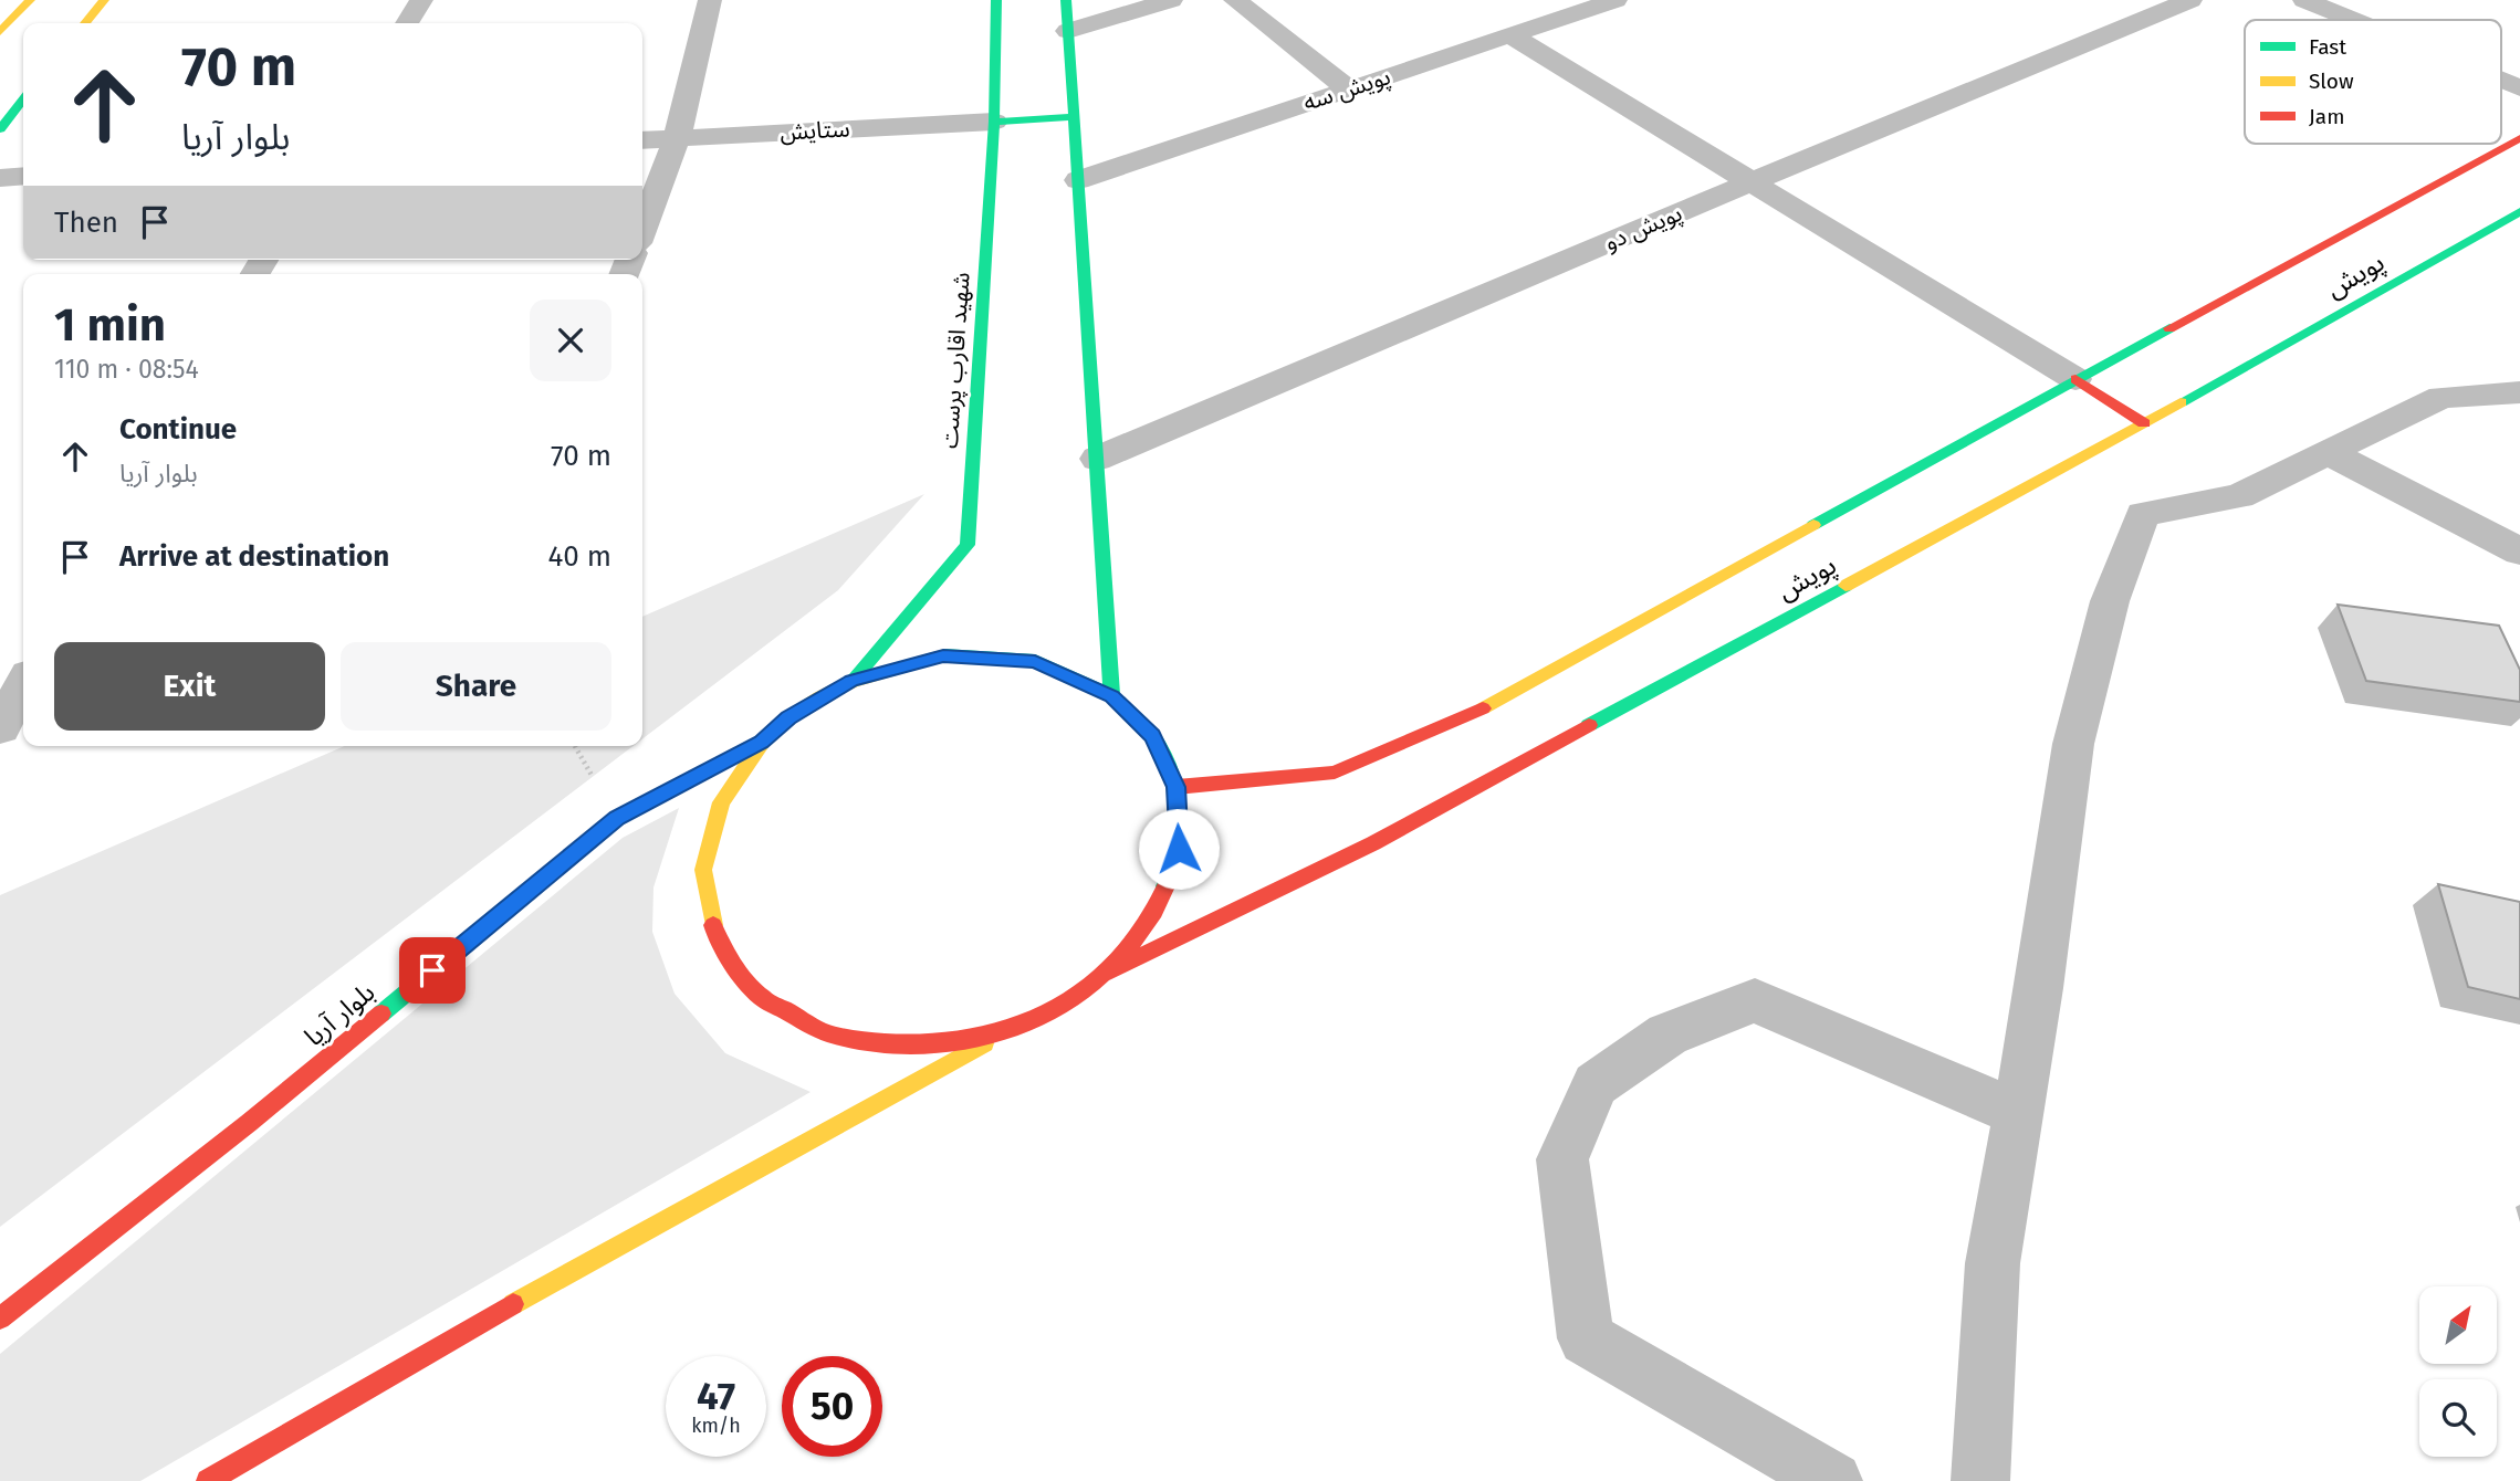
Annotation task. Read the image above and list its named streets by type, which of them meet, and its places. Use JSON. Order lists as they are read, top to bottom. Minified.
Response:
{"streets":{"main road":["پویش","شهید اقارب پرست","بلوار آریا"],"street":["پویش سه","ستایش","پویش دو"]},"crossings":[["ستایش","شهید اقارب پرست"]],"legend":["Fast","Slow","Jam"],"north":"top right","page":{"turn":["70 m","بلوار آریا"],"then":"Then","heading":["1 min","110 m · 08:54"],"list":[{"name":"Continue","note":"بلوار آریا","value":"70 m"},{"name":"Arrive at destination","value":"40 m"}],"buttons":["Exit","Share"],"speed":"47 km/h","limit":"50"}}
